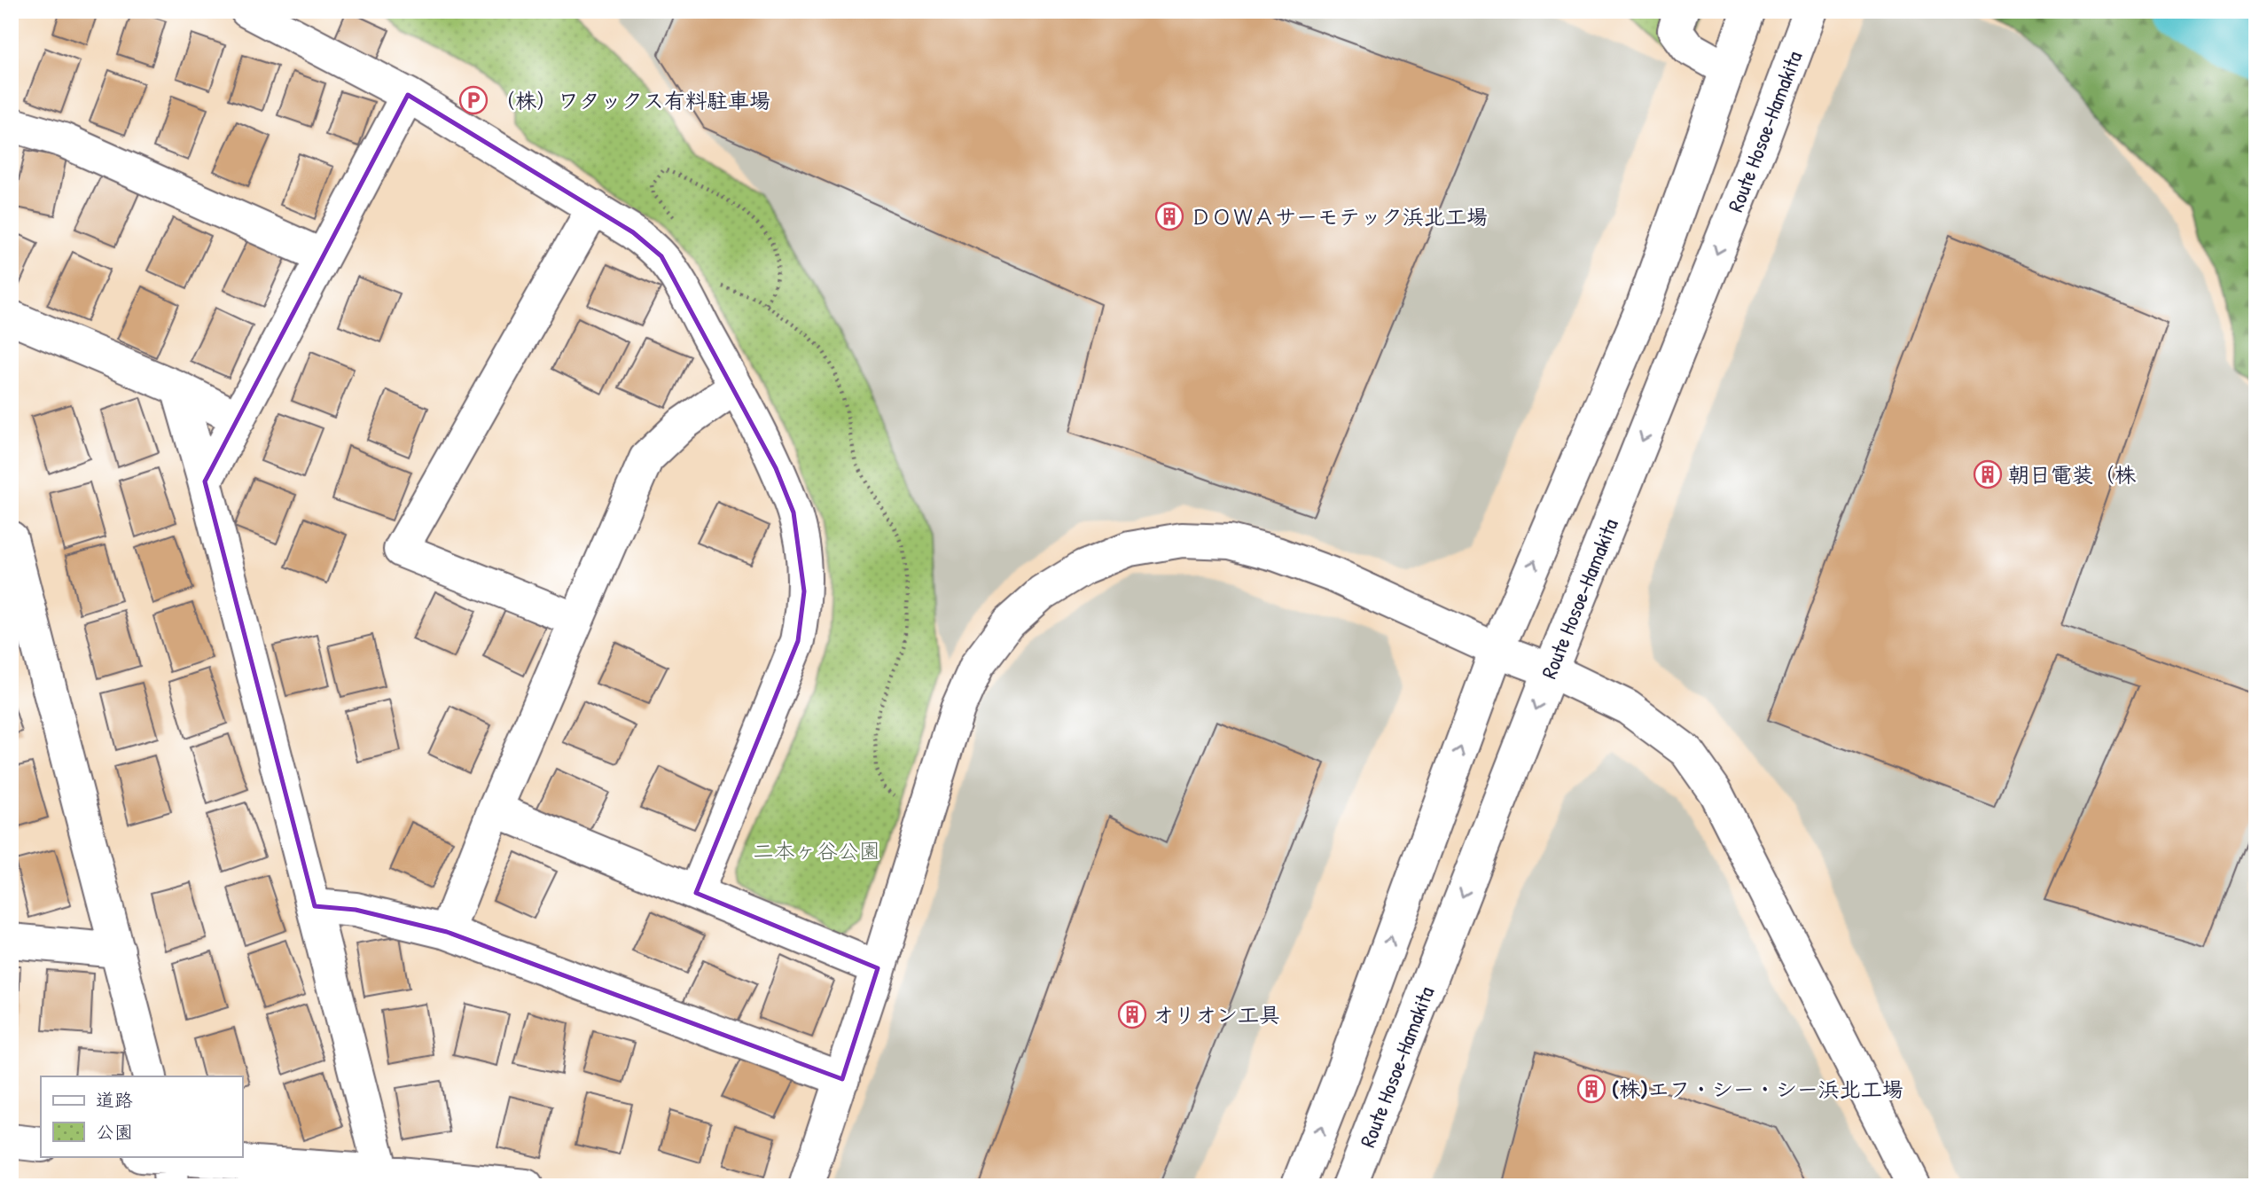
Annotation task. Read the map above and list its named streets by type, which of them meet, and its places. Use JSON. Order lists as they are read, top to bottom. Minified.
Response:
{"streets":{"street":["Route Hosoe-Hamakita"]},"parks":["二本ヶ谷公園"],"places":{"parking":["（株）ワタックス有料駐車場"],"building":["ＤＯＷＡサーモテック浜北工場","朝日電装（株","オリオン工具","(株)エフ・シー・シー浜北工場"]},"legend":["道路","公園"]}
